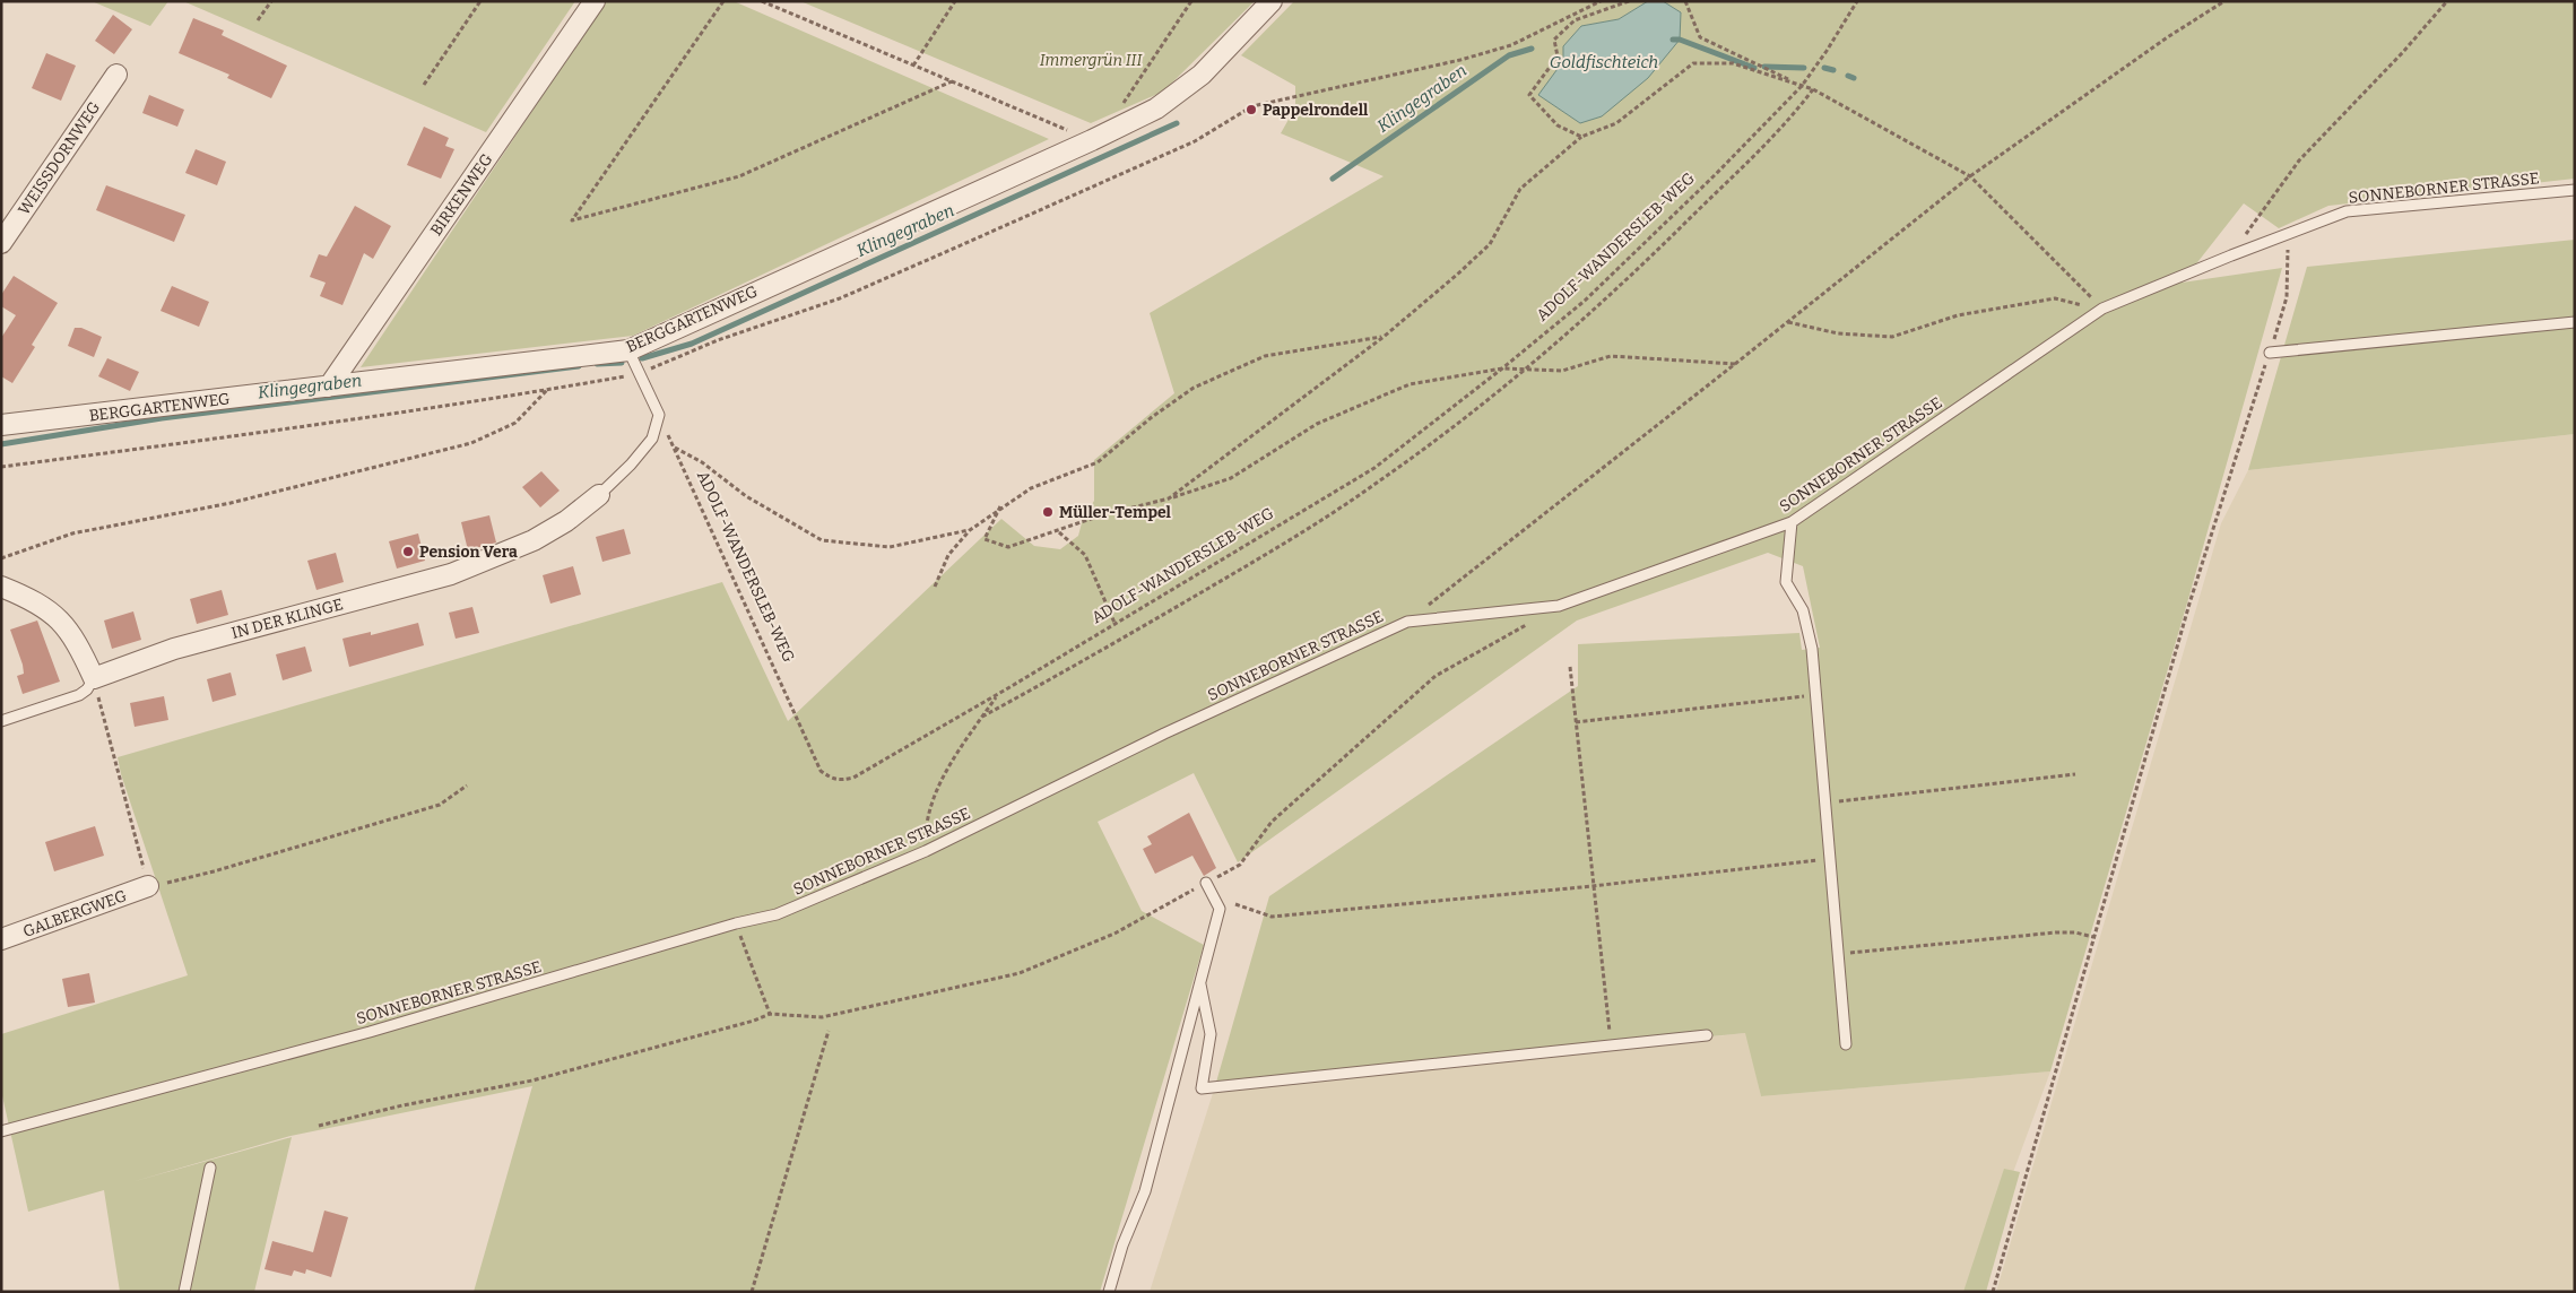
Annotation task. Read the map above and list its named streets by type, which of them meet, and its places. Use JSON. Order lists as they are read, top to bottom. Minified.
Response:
{"streets":{"street":["WEISSDORNWEG","BIRKENWEG","BERGGARTENWEG","IN DER KLINGE","GALBERGWEG"],"lane":["SONNEBORNER STRASSE"],"path":["ADOLF-WANDERSLEB-WEG"]},"crossings":[["BIRKENWEG","BERGGARTENWEG"]],"water":["Goldfischteich","Klingegraben"],"parks":["Immergrün III"],"places":["Pappelrondell","Müller-Tempel","Pension Vera"]}
